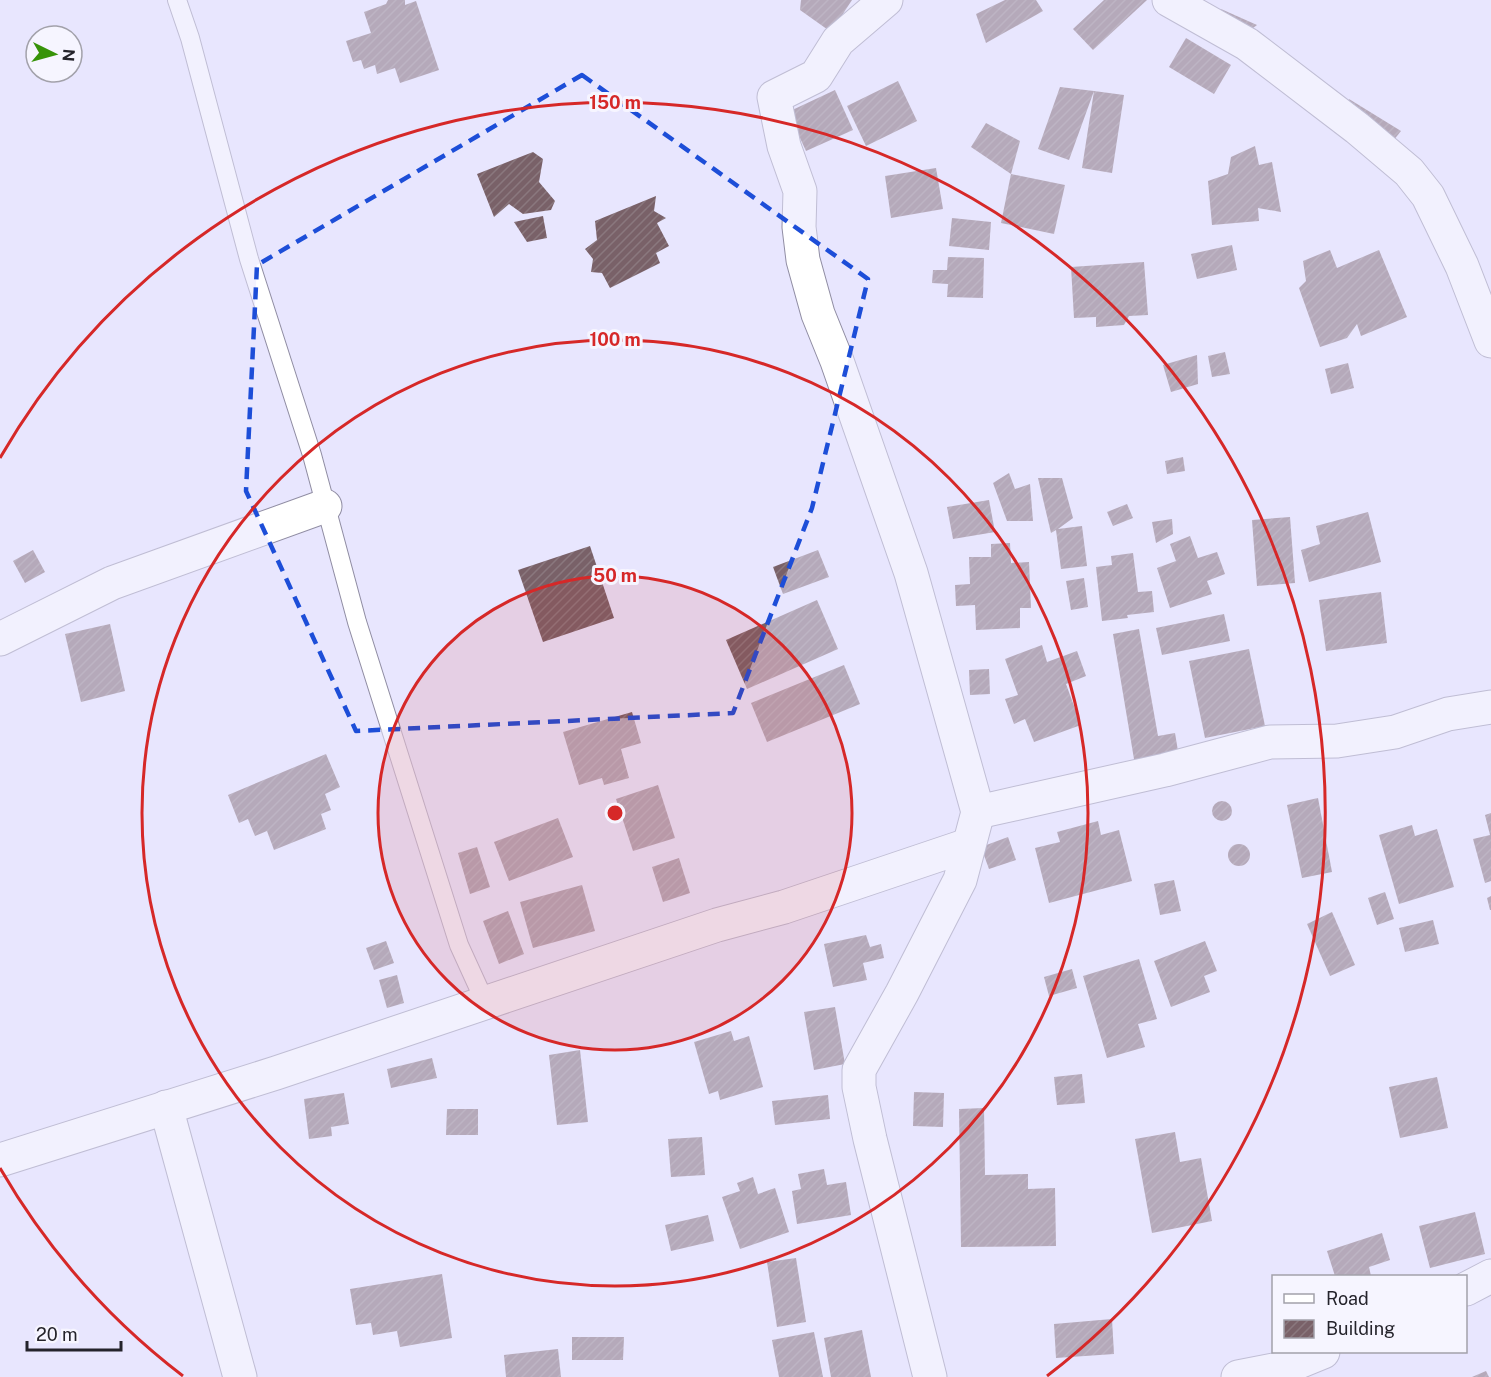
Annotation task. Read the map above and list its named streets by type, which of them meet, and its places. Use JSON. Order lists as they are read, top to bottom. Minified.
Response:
{"legend":["Road","Building"],"scale_bar":"20 m","north":"right","rings":["150 m","100 m","50 m"]}
